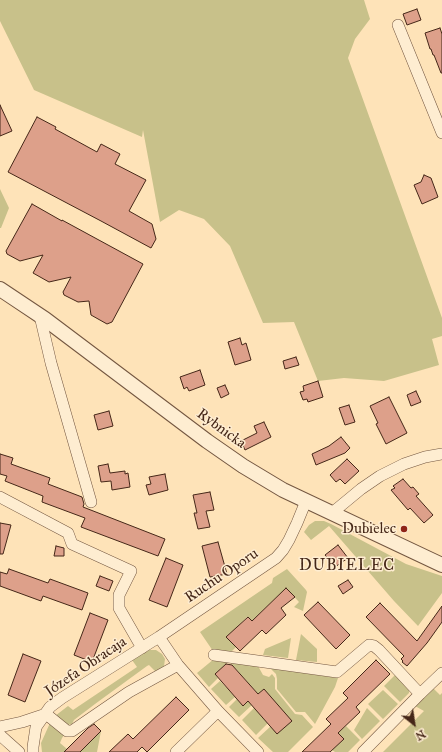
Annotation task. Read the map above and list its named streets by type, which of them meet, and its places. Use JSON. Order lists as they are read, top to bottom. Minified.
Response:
{"streets":{"street":["Rybnicka","Ruchu Oporu","Józefa Obracaja"]},"crossings":[["Rybnicka","Ruchu Oporu"],["Ruchu Oporu","Józefa Obracaja"]],"districts":["DUBIELEC"],"places":["Dubielec"],"north":"bottom right"}
